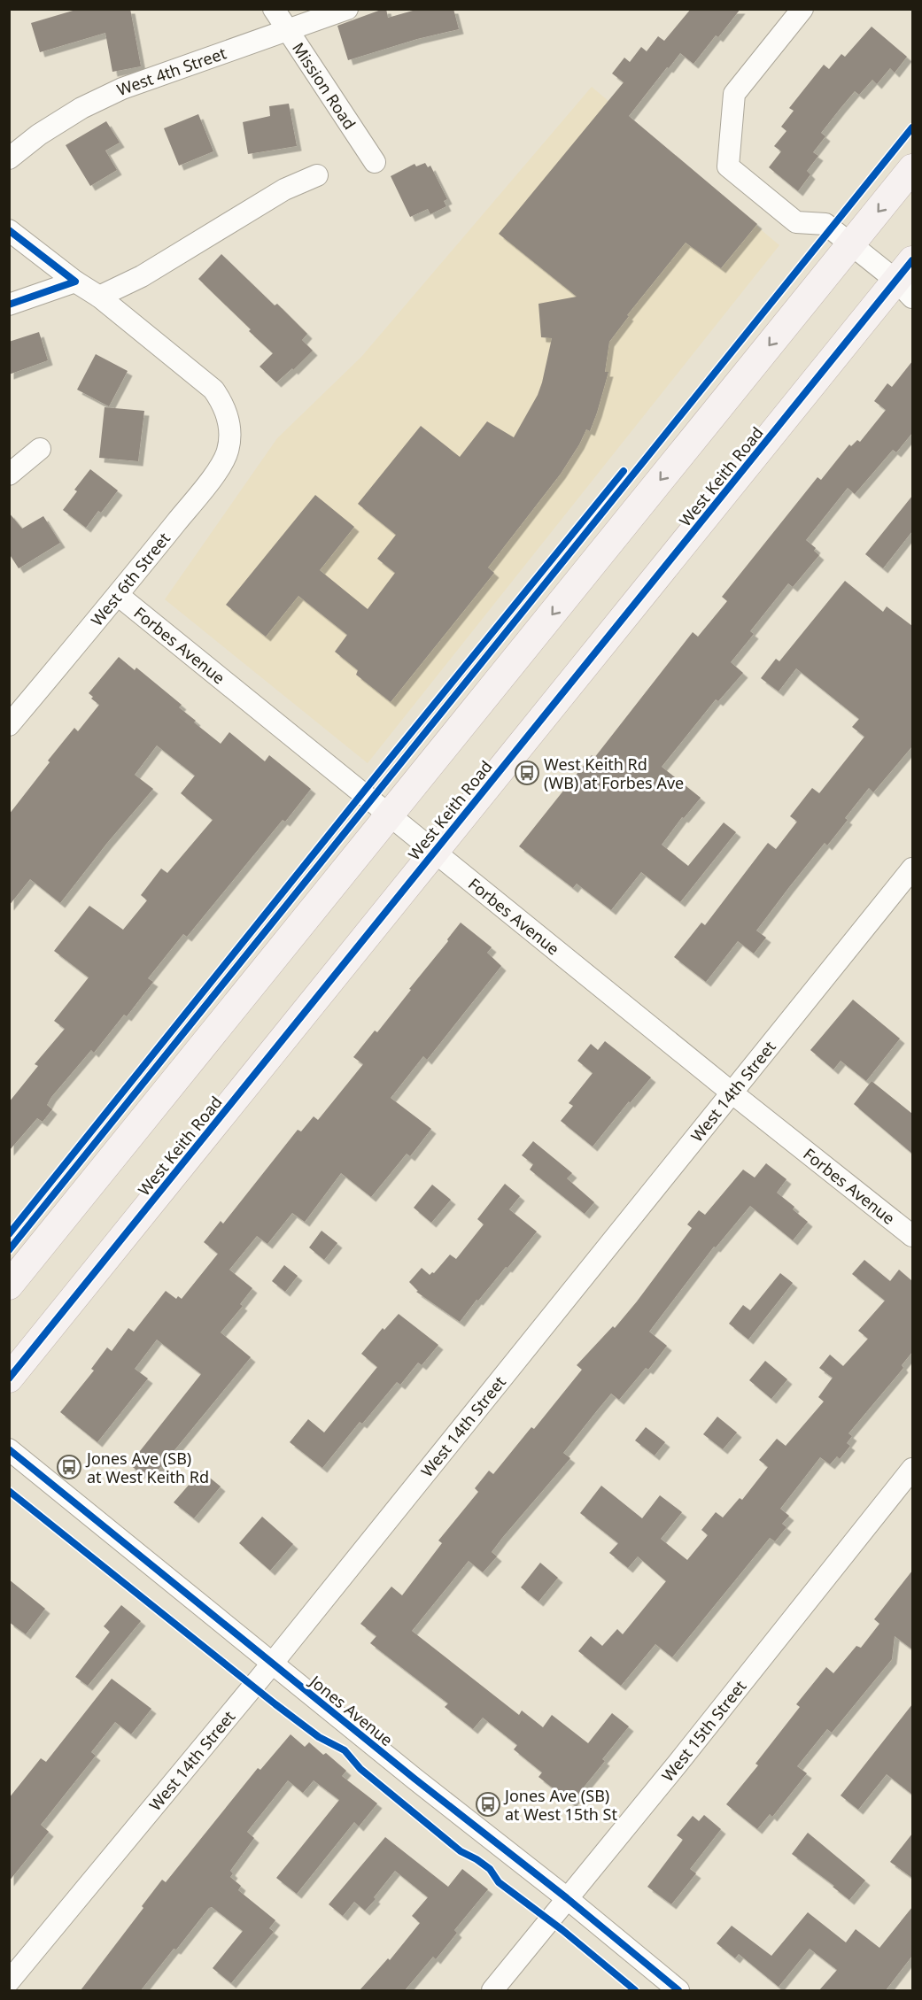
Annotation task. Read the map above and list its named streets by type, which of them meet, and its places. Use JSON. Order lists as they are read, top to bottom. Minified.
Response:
{"streets":{"main road":["West Keith Road"],"street":["West 4th Street","Mission Road","West 6th Street","Forbes Avenue","West 14th Street","Jones Avenue","West 15th Street"]},"crossings":[["West 4th Street","Mission Road"],["West Keith Road","Forbes Avenue"],["West 6th Street","Forbes Avenue"],["Forbes Avenue","West 14th Street"],["West 14th Street","Jones Avenue"],["Jones Avenue","West 15th Street"]],"places":{"bus stop":["West Keith Rd (WB) at Forbes Ave","Jones Ave (SB) at West Keith Rd","Jones Ave (SB) at West 15th St"]}}
